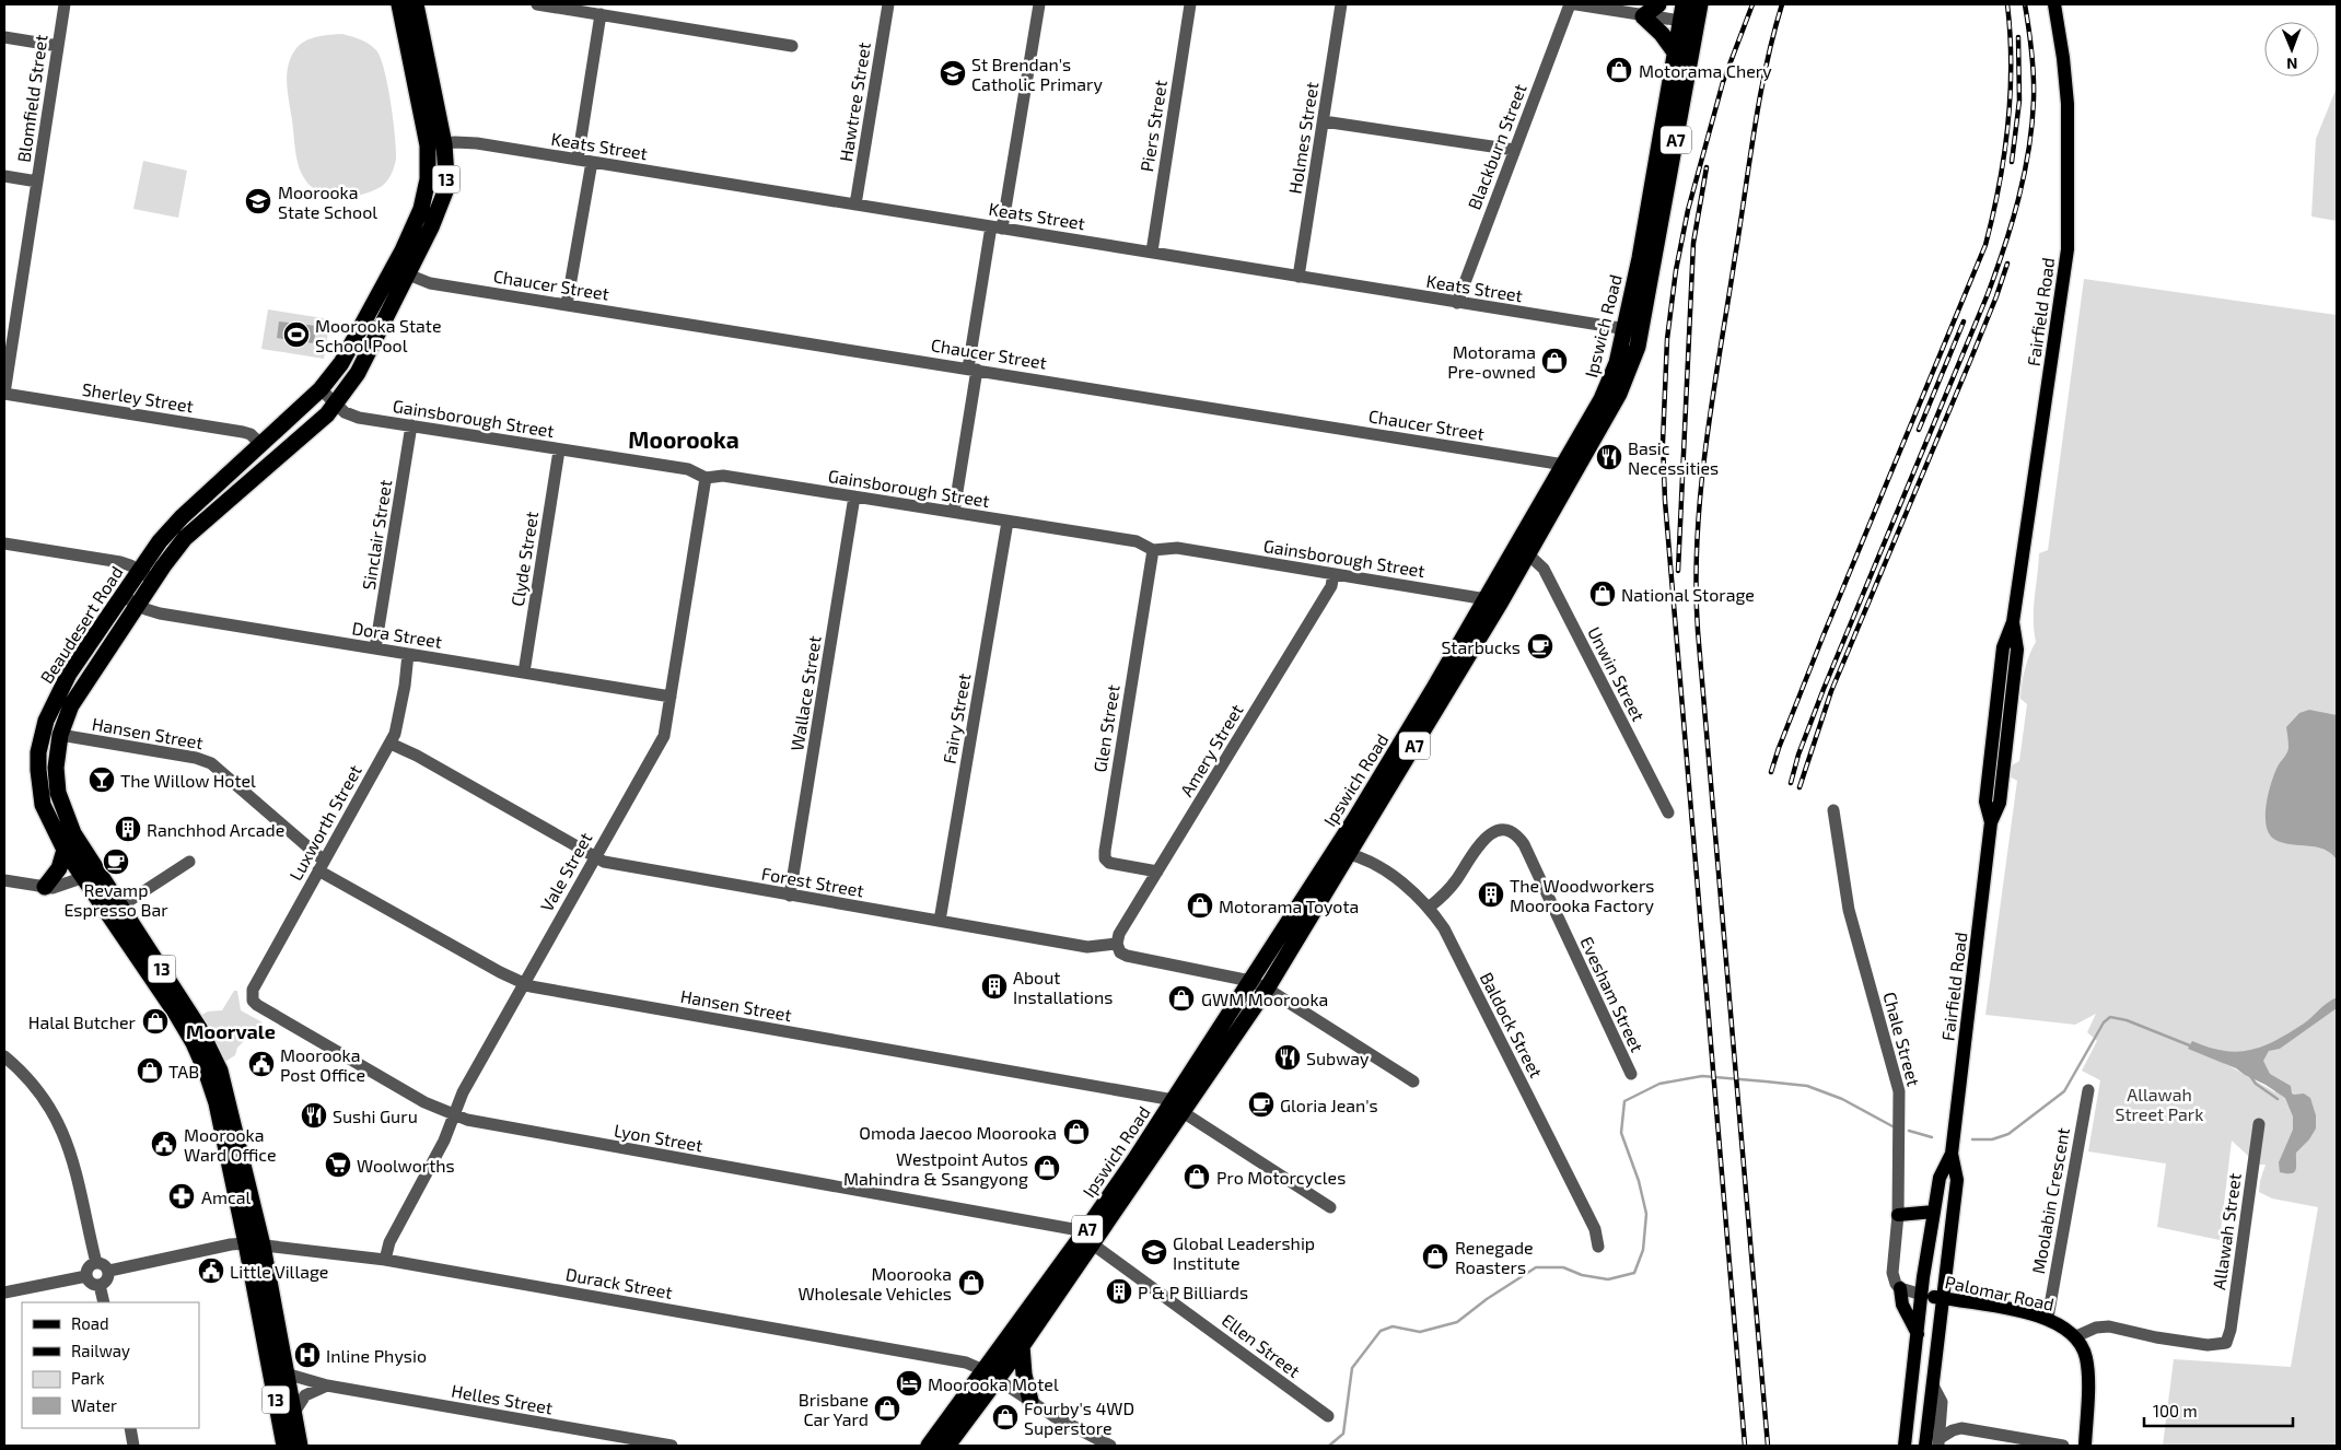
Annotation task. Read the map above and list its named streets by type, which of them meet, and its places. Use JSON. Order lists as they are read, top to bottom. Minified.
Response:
{"streets":{"highway":["A7","13","Ipswich Road","Beaudesert Road"],"main road":["Fairfield Road","Palomar Road"],"street":["Blomfield Street","Hawtree Street","Piers Street","Holmes Street","Keats Street","Blackburn Street","Chaucer Street","Sherley Street","Gainsborough Street","Sinclair Street","Clyde Street","Dora Street","Unwin Street","Wallace Street","Fairy Street","Glen Street","Hansen Street","Amery Street","Luxworth Street","Vale Street","Forest Street","Evesham Street","Baldock Street","Chale Street","Lyon Street","Moolabin Crescent","Allawah Street","Durack Street","Ellen Street","Helles Street"]},"crossings":[["Blomfield Street","Sherley Street"],["Hawtree Street","Keats Street"],["Piers Street","Keats Street"],["Holmes Street","Keats Street"],["Keats Street","Blackburn Street"],["Keats Street","Ipswich Road"],["Keats Street","Beaudesert Road"],["Chaucer Street","Ipswich Road"],["Chaucer Street","Beaudesert Road"],["Fairfield Road","Palomar Road"],["Ipswich Road","Gainsborough Street"],["Ipswich Road","Unwin Street"],["Ipswich Road","Hansen Street"],["Ipswich Road","Baldock Street"],["Ipswich Road","Lyon Street"],["Ipswich Road","Durack Street"],["Ipswich Road","Ellen Street"],["Sherley Street","Beaudesert Road"],["Gainsborough Street","Sinclair Street"],["Gainsborough Street","Clyde Street"],["Gainsborough Street","Beaudesert Road"],["Gainsborough Street","Wallace Street"],["Gainsborough Street","Fairy Street"],["Gainsborough Street","Glen Street"],["Gainsborough Street","Amery Street"],["Gainsborough Street","Vale Street"],["Sinclair Street","Dora Street"],["Clyde Street","Dora Street"],["Beaudesert Road","Dora Street"],["Beaudesert Road","Hansen Street"],["Beaudesert Road","Durack Street"],["Beaudesert Road","Helles Street"],["Dora Street","Luxworth Street"],["Dora Street","Vale Street"],["Wallace Street","Forest Street"],["Fairy Street","Forest Street"],["Glen Street","Amery Street"],["Hansen Street","Luxworth Street"],["Hansen Street","Vale Street"],["Amery Street","Forest Street"],["Luxworth Street","Forest Street"],["Luxworth Street","Lyon Street"],["Vale Street","Forest Street"],["Vale Street","Lyon Street"],["Vale Street","Durack Street"],["Evesham Street","Baldock Street"],["Lyon Street","Ellen Street"],["Moolabin Crescent","Palomar Road"],["Allawah Street","Palomar Road"]],"districts":["Moorooka","Moorvale"],"parks":["Allawah Street Park"],"places":{"shop":["Motorama Chery","Motorama Pre-owned","National Storage","Motorama Toyota","GWM Moorooka","Halal Butcher","TAB","Omoda Jaecoo Moorooka","Westpoint Autos Mahindra & Ssangyong","Pro Motorcycles","Renegade Roasters","Moorooka Wholesale Vehicles","Brisbane Car Yard","Fourby's 4WD Superstore"],"school or university":["St Brendan's Catholic Primary","Moorooka State School","Global Leadership Institute"],"sports":["Moorooka State School Pool"],"restaurant":["Basic Necessities","Subway","Sushi Guru"],"cafe":["Starbucks","Revamp Espresso Bar","Gloria Jean's"],"bar":["The Willow Hotel"],"building":["Ranchhod Arcade","The Woodworkers Moorooka Factory","About Installations","P & P Billiards"],"public building":["Moorooka Post Office","Moorooka Ward Office","Little Village"],"supermarket":["Woolworths"],"pharmacy":["Amcal"],"hospital":["Inline Physio"],"hotel":["Moorooka Motel"]},"legend":["Road","Railway","Park","Water"],"scale_bar":"100 m","north":"bottom"}
